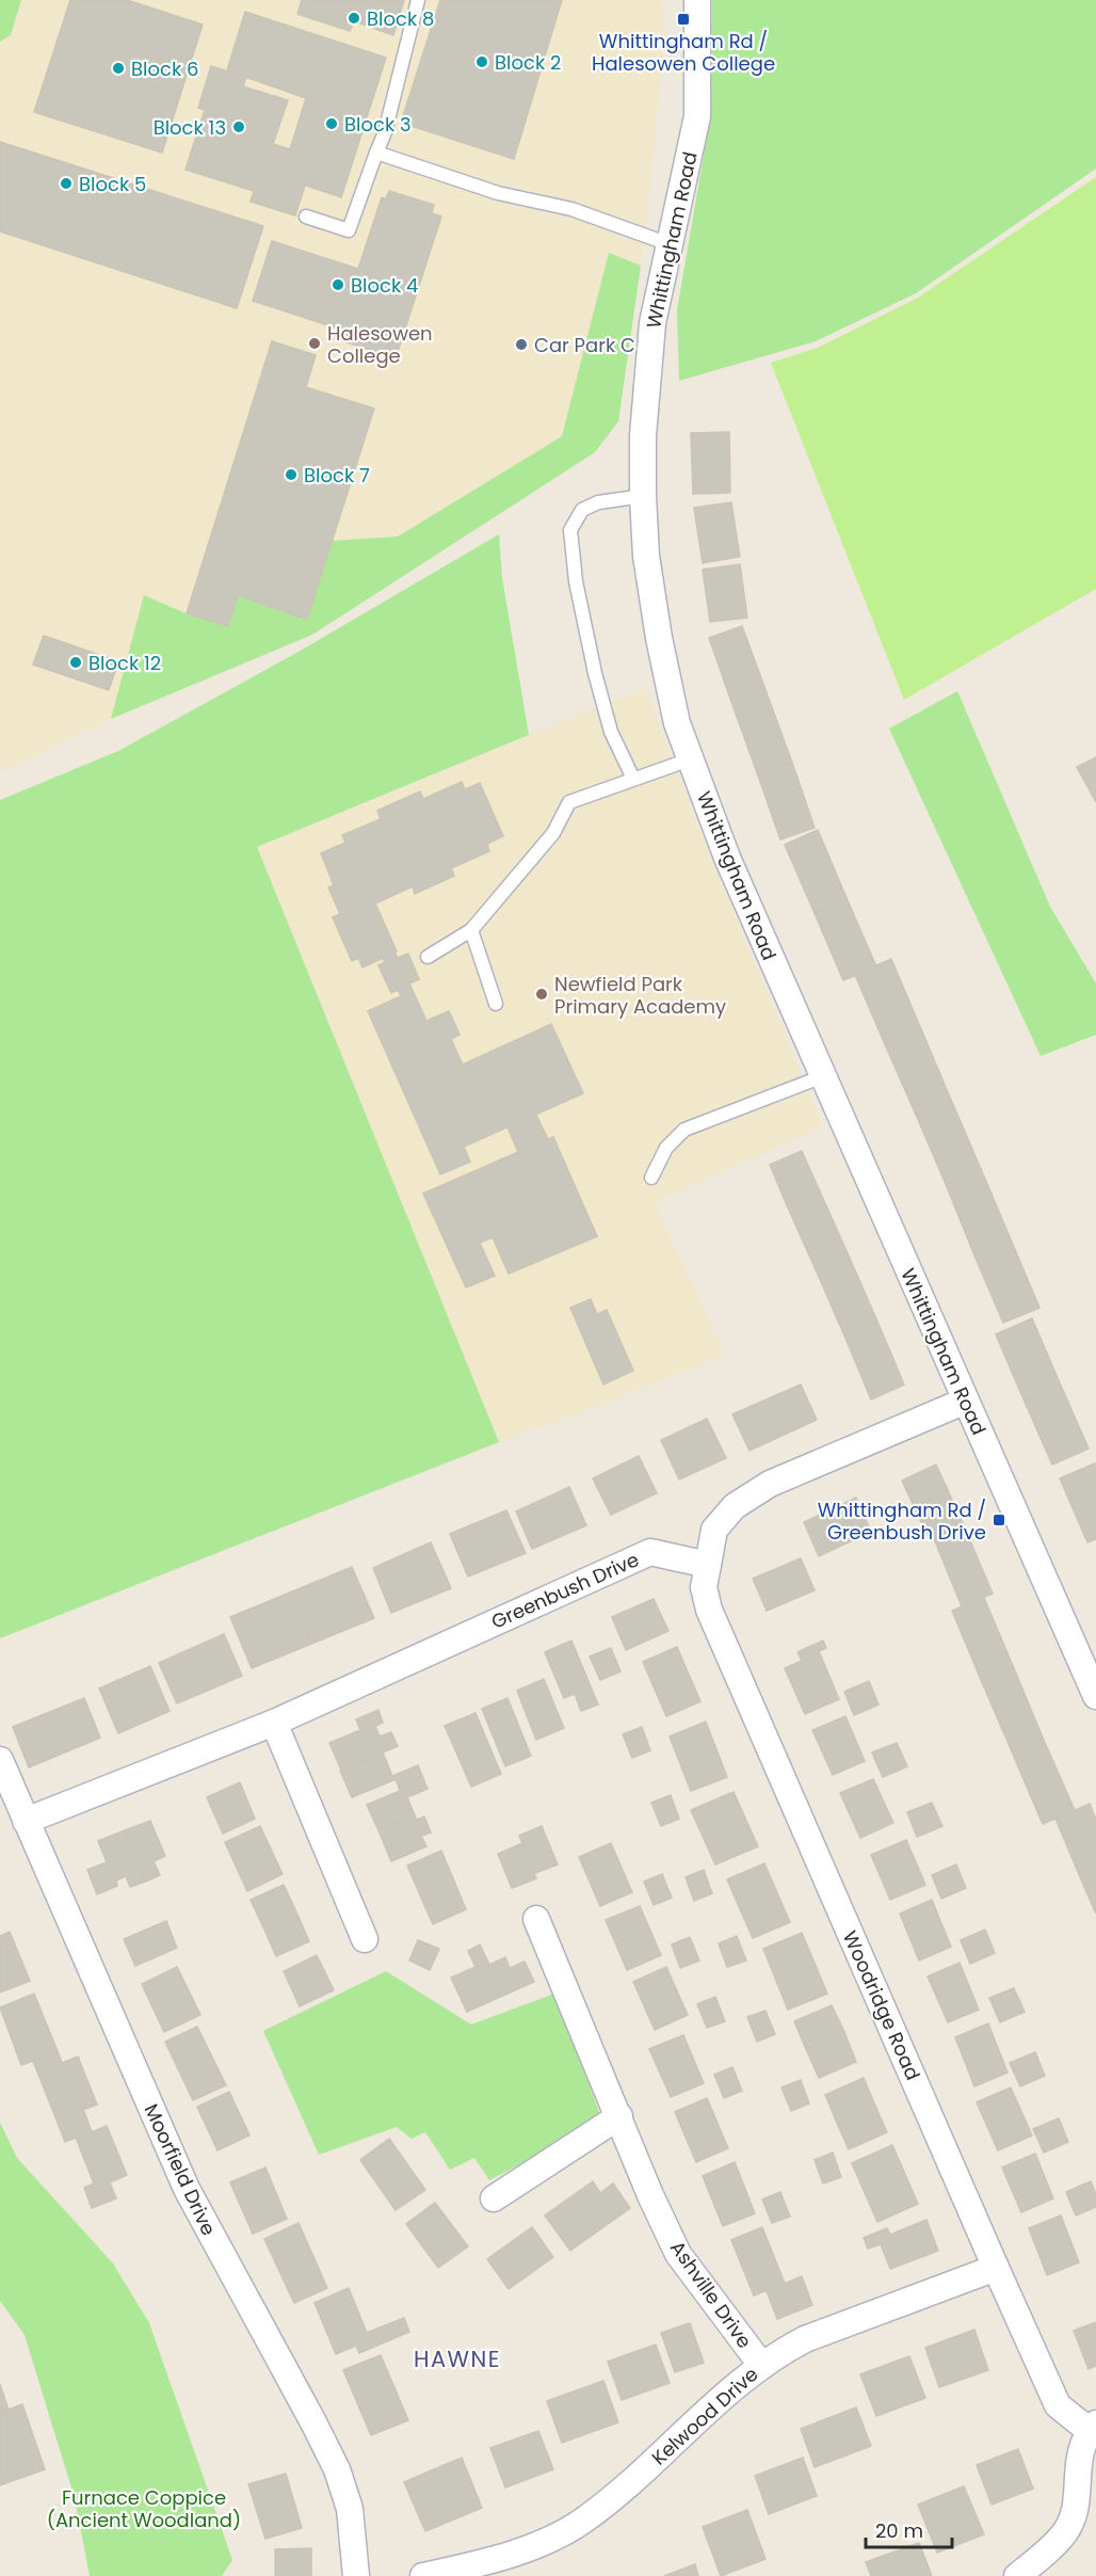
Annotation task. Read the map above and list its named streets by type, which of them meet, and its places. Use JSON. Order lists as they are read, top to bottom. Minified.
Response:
{"streets":{"street":["Whittingham Road","Greenbush Drive","Woodridge Road","Moorfield Drive","Ashville Drive","Kelwood Drive"]},"crossings":[["Greenbush Drive","Woodridge Road"],["Greenbush Drive","Moorfield Drive"],["Woodridge Road","Kelwood Drive"],["Ashville Drive","Kelwood Drive"]],"districts":["HAWNE"],"parks":["Furnace Coppice (Ancient Woodland)"],"places":{"other":["Block 8","Block 2","Block 6","Block 3","Block 13","Block 5","Block 4","Halesowen College","Car Park C","Block 7","Block 12","Newfield Park Primary Academy"],"transit":["Whittingham Rd / Halesowen College","Whittingham Rd / Greenbush Drive"]},"scale_bar":"20 m"}
